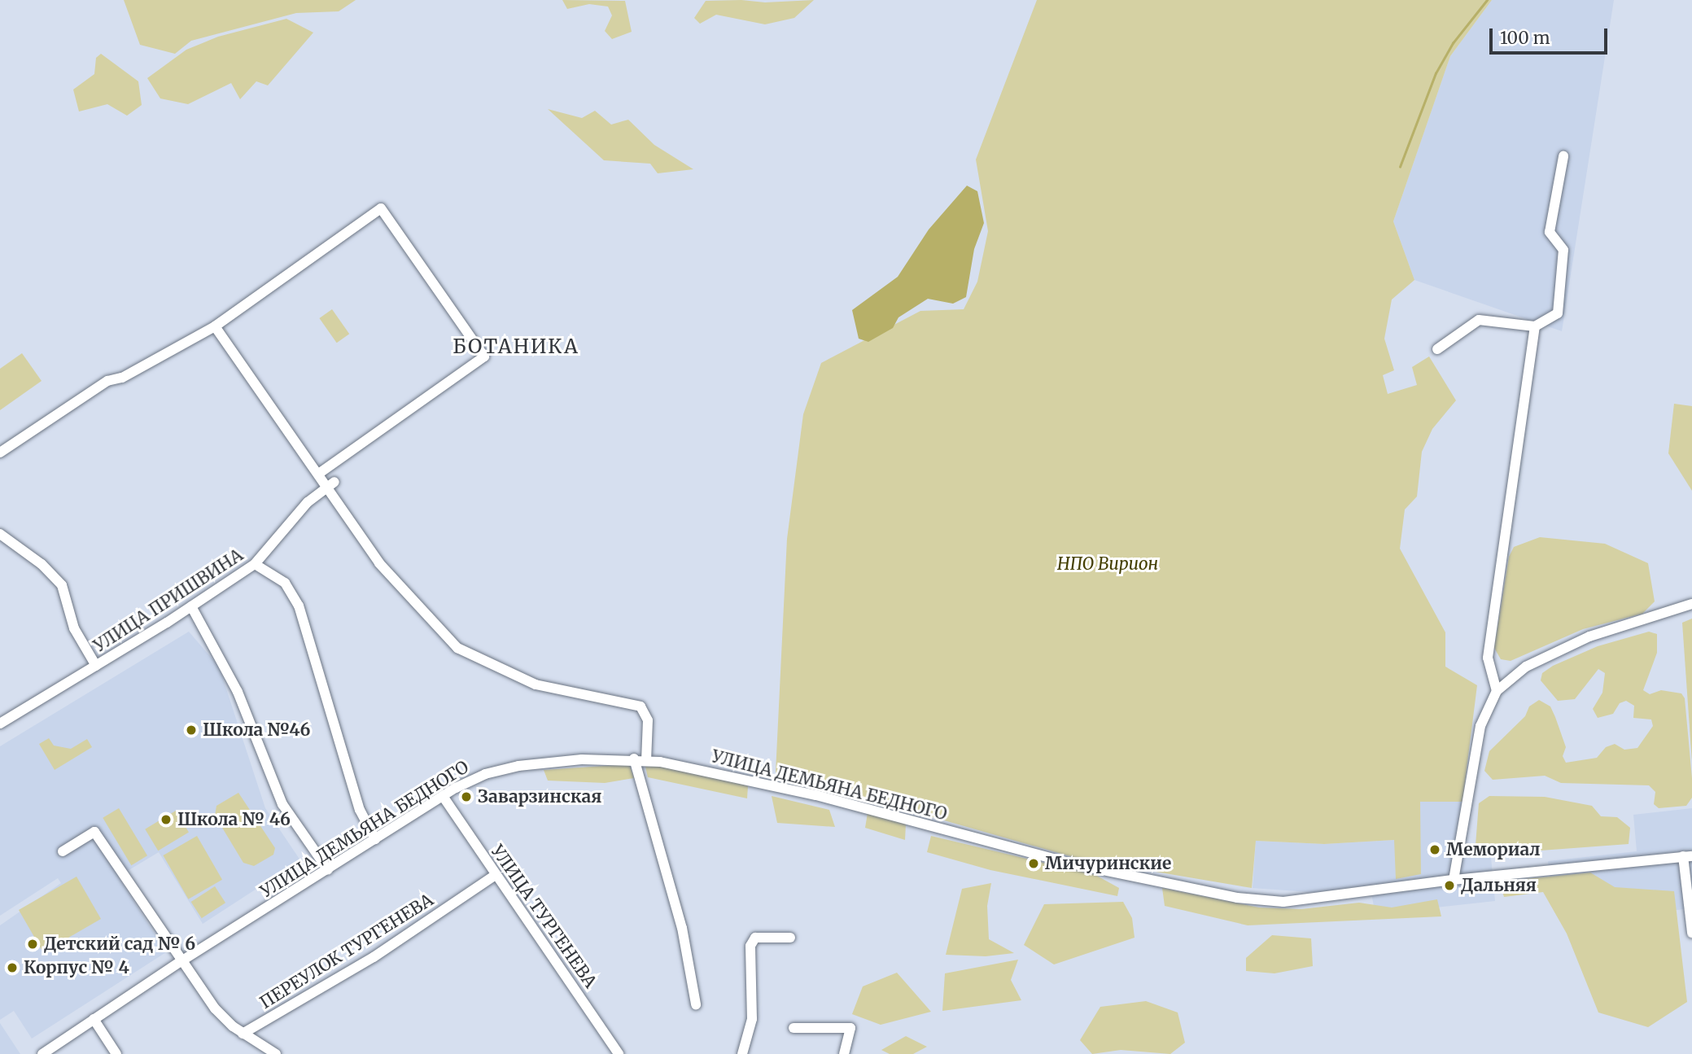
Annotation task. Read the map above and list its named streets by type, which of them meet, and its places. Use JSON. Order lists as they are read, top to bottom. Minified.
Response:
{"streets":{"street":["УЛИЦА ПРИШВИНА","УЛИЦА ДЕМЬЯНА БЕДНОГО","УЛИЦА ТУРГЕНЕВА","ПЕРЕУЛОК ТУРГЕНЕВА"]},"crossings":[["УЛИЦА ДЕМЬЯНА БЕДНОГО","УЛИЦА ТУРГЕНЕВА"],["УЛИЦА ТУРГЕНЕВА","ПЕРЕУЛОК ТУРГЕНЕВА"]],"districts":["БОТАНИКА"],"parks":["НПО Вирион"],"places":["Школа №46","Заварзинская","Школа № 46","Мемориал","Мичуринские","Дальняя","Детский сад № 6","Корпус № 4"],"scale_bar":"100 m"}
